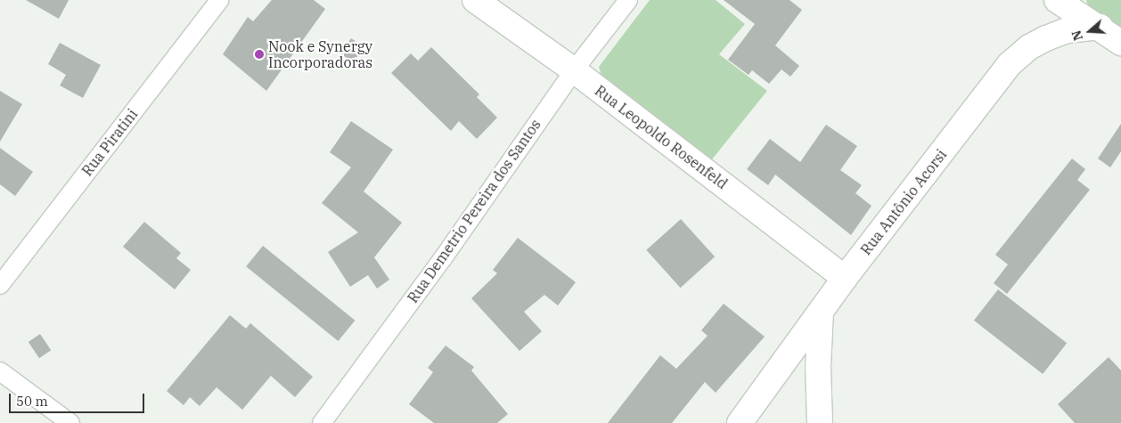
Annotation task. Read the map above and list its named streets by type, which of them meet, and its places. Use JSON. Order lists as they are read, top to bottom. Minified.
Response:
{"streets":{"street":["Rua Leopoldo Rosenfeld","Rua Piratini","Rua Antônio Acorsi","Rua Demetrio Pereira dos Santos"]},"crossings":[["Rua Leopoldo Rosenfeld","Rua Antônio Acorsi"],["Rua Leopoldo Rosenfeld","Rua Demetrio Pereira dos Santos"]],"places":["Nook e Synergy Incorporadoras"],"scale_bar":"50 m","north":"left"}
